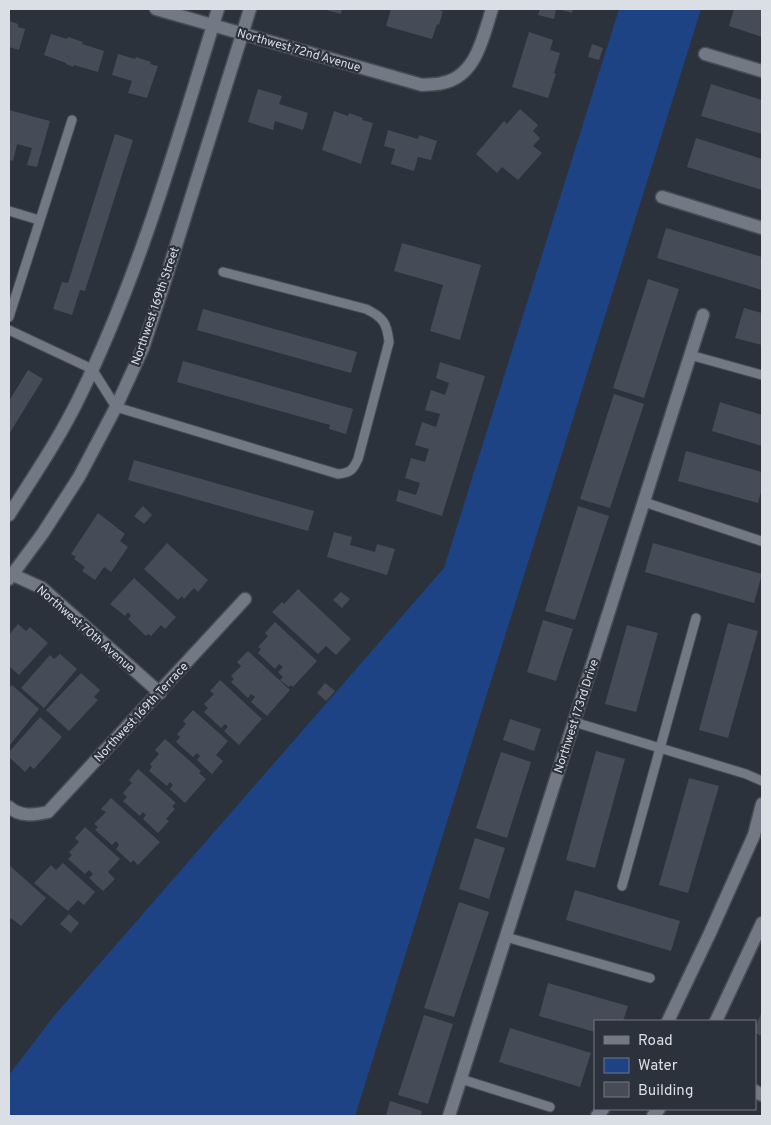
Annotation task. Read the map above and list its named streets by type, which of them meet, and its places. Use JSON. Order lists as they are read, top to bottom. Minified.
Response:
{"streets":{"street":["Northwest 72nd Avenue","Northwest 169th Street","Northwest 70th Avenue","Northwest 169th Terrace","Northwest 173rd Drive"]},"crossings":[["Northwest 72nd Avenue","Northwest 169th Street"],["Northwest 169th Street","Northwest 70th Avenue"],["Northwest 70th Avenue","Northwest 169th Terrace"]],"legend":["Road","Water","Building"]}
